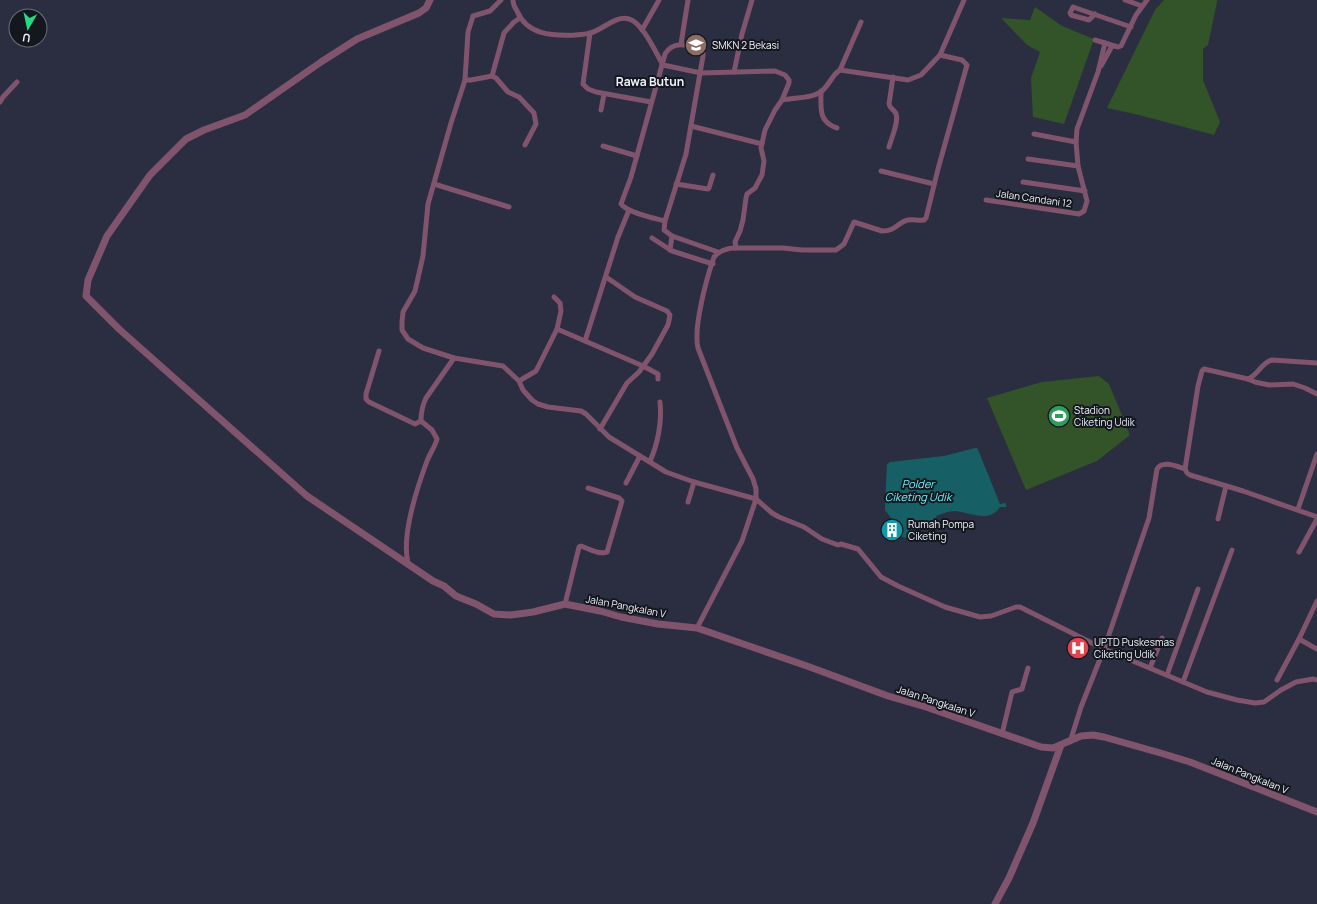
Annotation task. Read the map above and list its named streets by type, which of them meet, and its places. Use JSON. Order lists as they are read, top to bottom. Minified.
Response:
{"streets":{"street":["Jalan Candani 12","Jalan Pangkalan V"]},"districts":["Rawa Butun"],"water":["Polder Ciketing Udik"],"places":{"school or university":["SMKN 2 Bekasi"],"sports":["Stadion Ciketing Udik"],"building":["Rumah Pompa Ciketing"],"hospital":["UPTD Puskesmas Ciketing Udik"]},"north":"bottom"}
